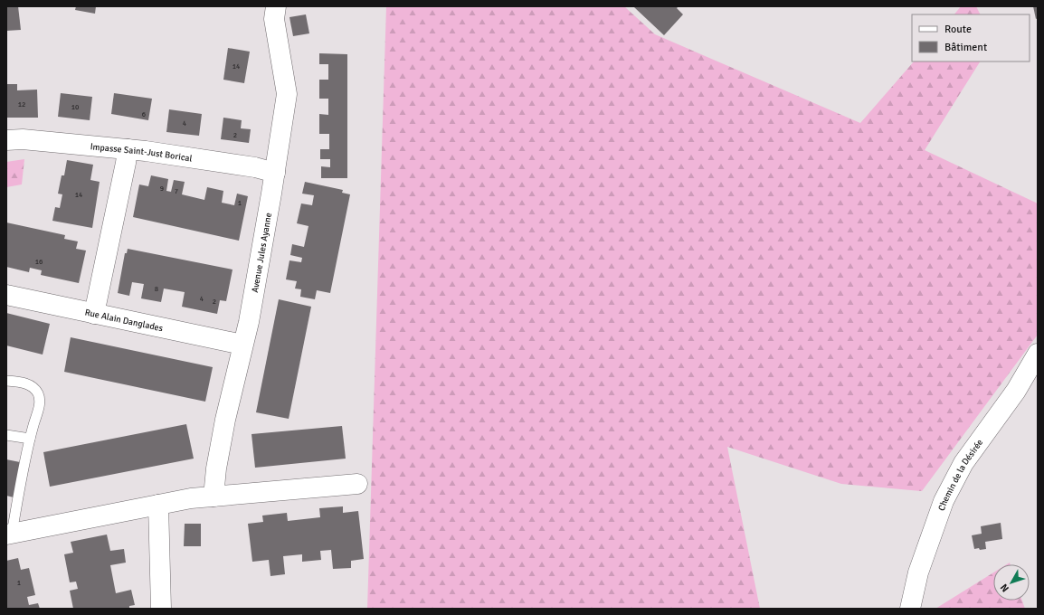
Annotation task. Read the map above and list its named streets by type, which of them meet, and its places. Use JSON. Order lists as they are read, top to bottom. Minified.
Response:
{"streets":{"street":["Impasse Saint-Just Borical","Avenue Jules Ayanne","Rue Alain Danglades","Chemin de la Désirée"]},"crossings":[["Impasse Saint-Just Borical","Avenue Jules Ayanne"],["Avenue Jules Ayanne","Rue Alain Danglades"]],"house_numbers":["14","12","10","6","4","2","9","7","14","1","16","8","4","2","1"],"legend":["Route","Bâtiment"],"north":"bottom left"}
